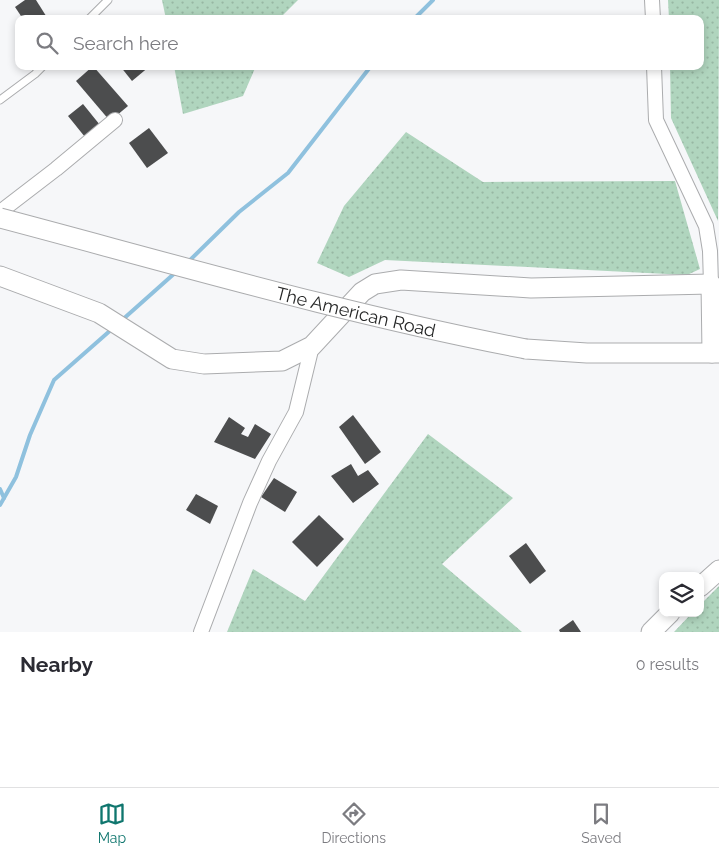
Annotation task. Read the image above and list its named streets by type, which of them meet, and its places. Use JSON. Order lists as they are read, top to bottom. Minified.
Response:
{"streets":{"street":["The American Road"]},"page":{"search":"Search here","heading":["Nearby","0 results"],"nav":["Map","Directions","Saved"]}}
